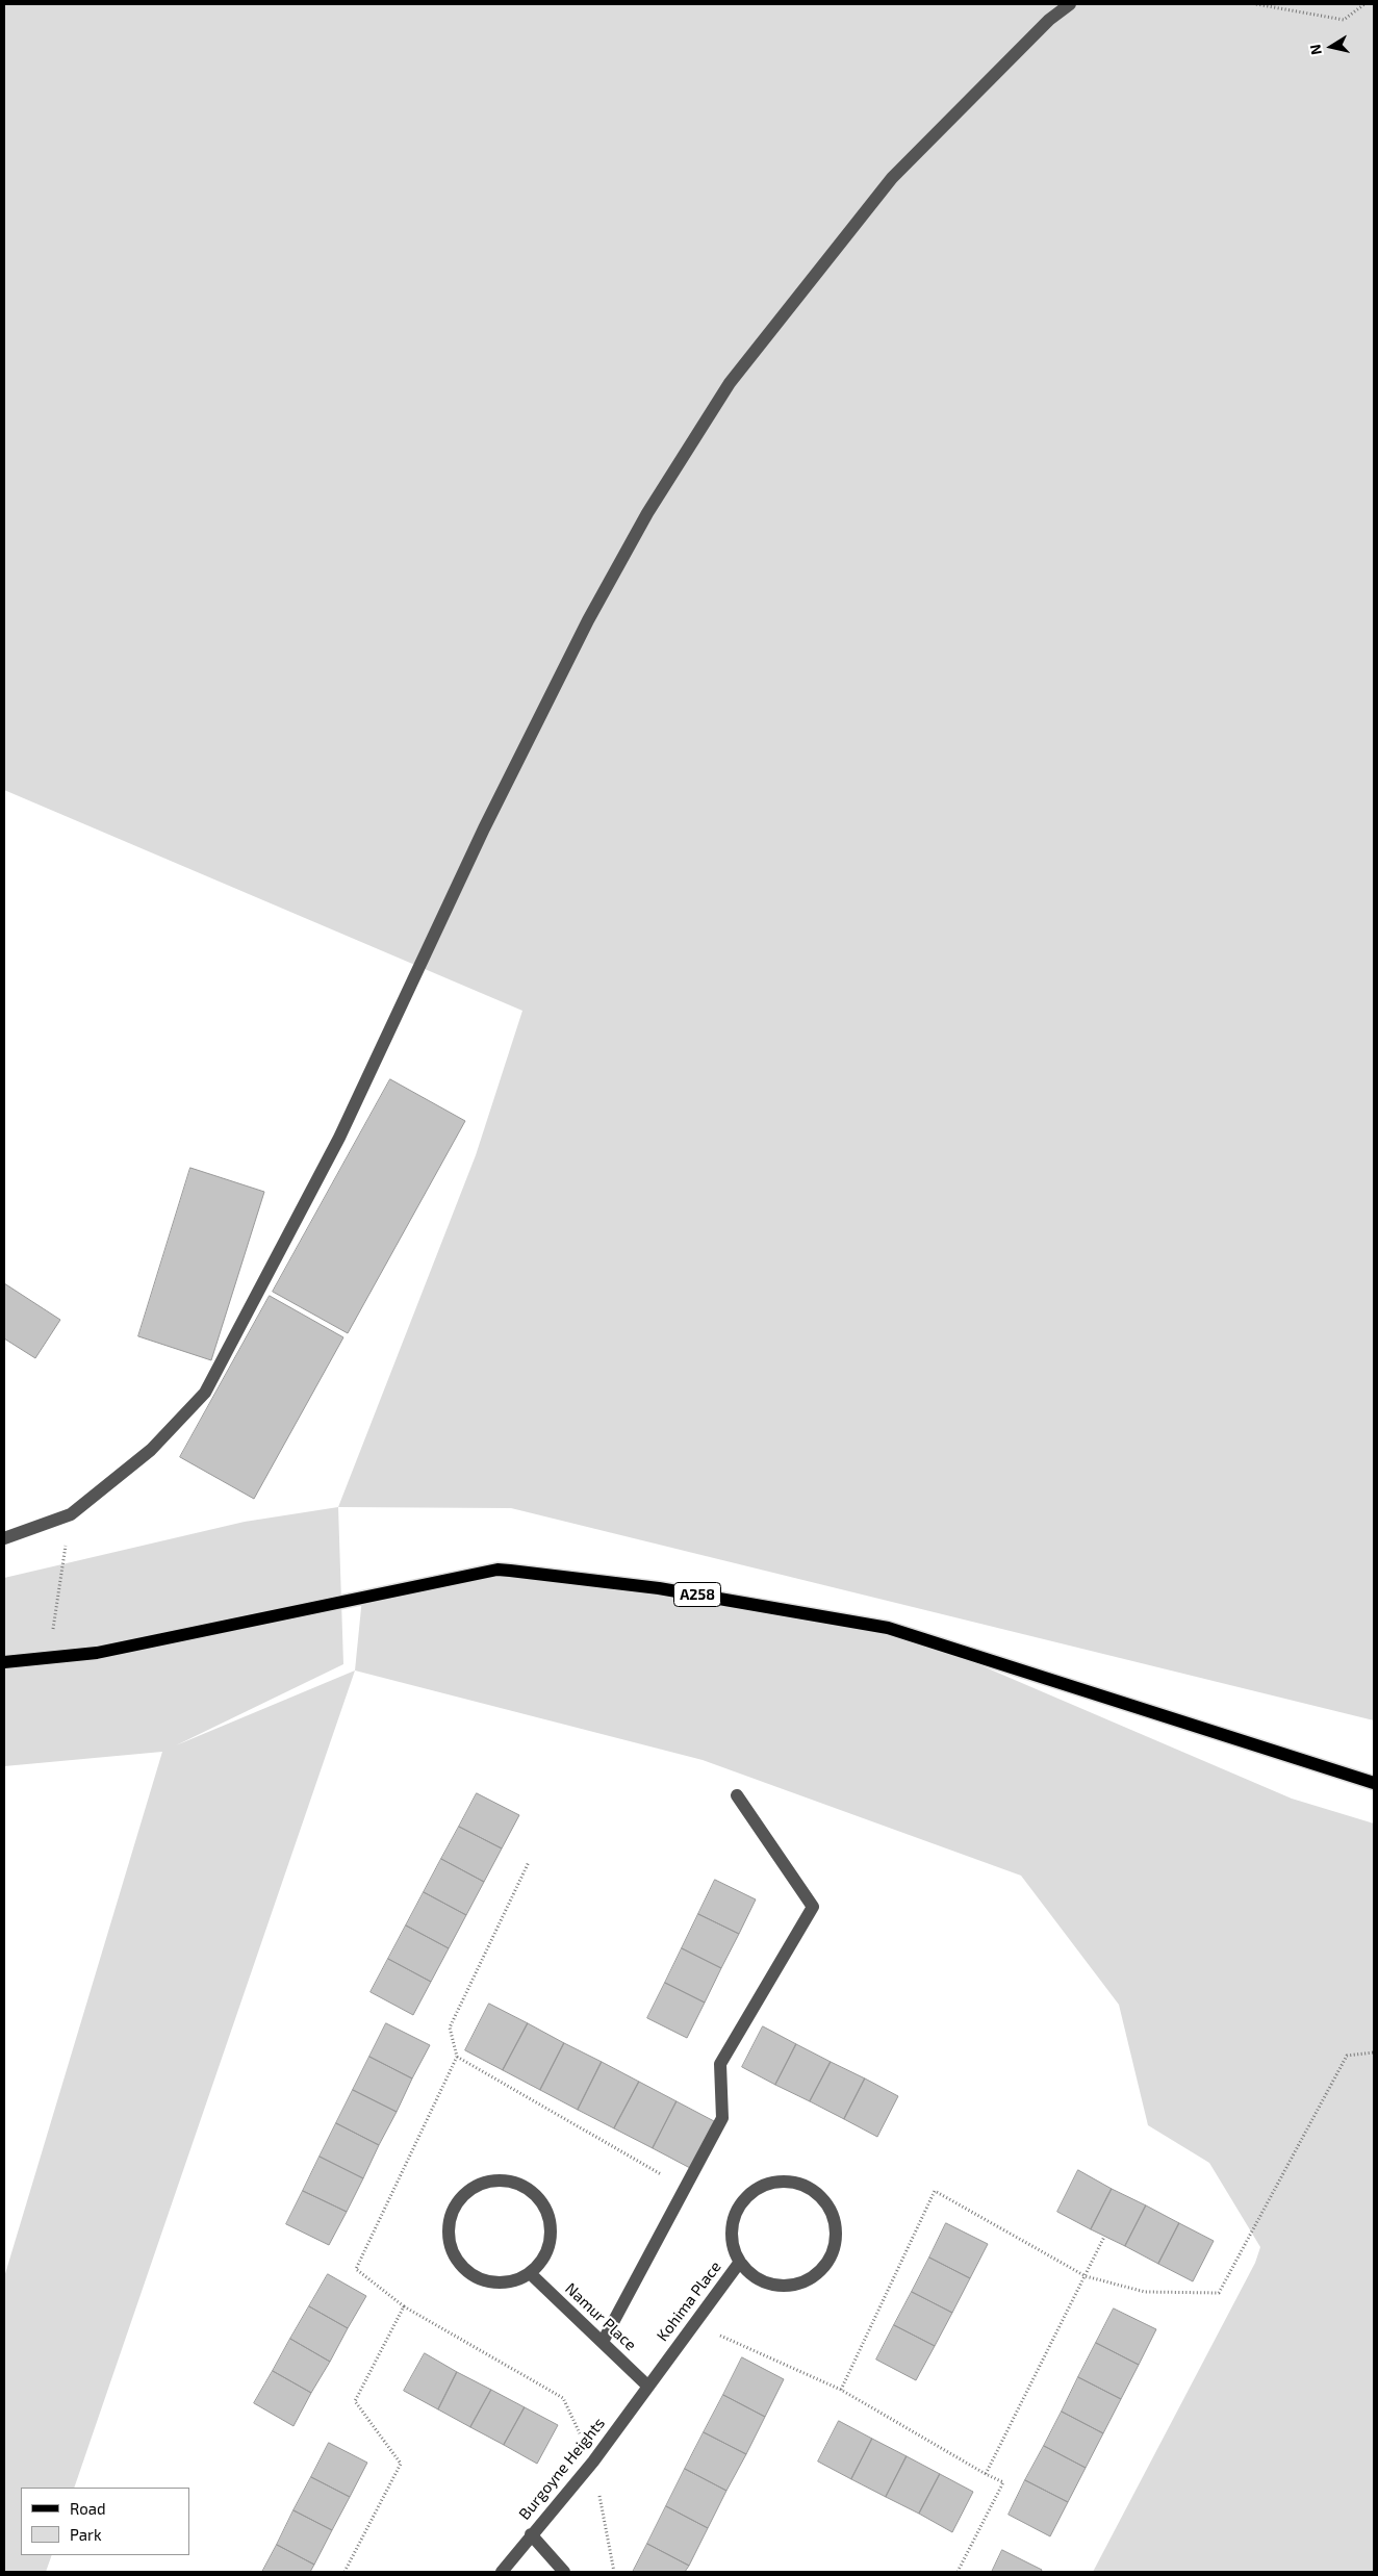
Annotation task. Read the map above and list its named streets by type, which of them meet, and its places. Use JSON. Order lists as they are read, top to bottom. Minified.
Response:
{"streets":{"main road":["A258"],"street":["Kohima Place","Namur Place","Burgoyne Heights"]},"crossings":[["Kohima Place","Namur Place"],["Kohima Place","Burgoyne Heights"],["Namur Place","Burgoyne Heights"]],"legend":["Road","Park"],"north":"left"}
